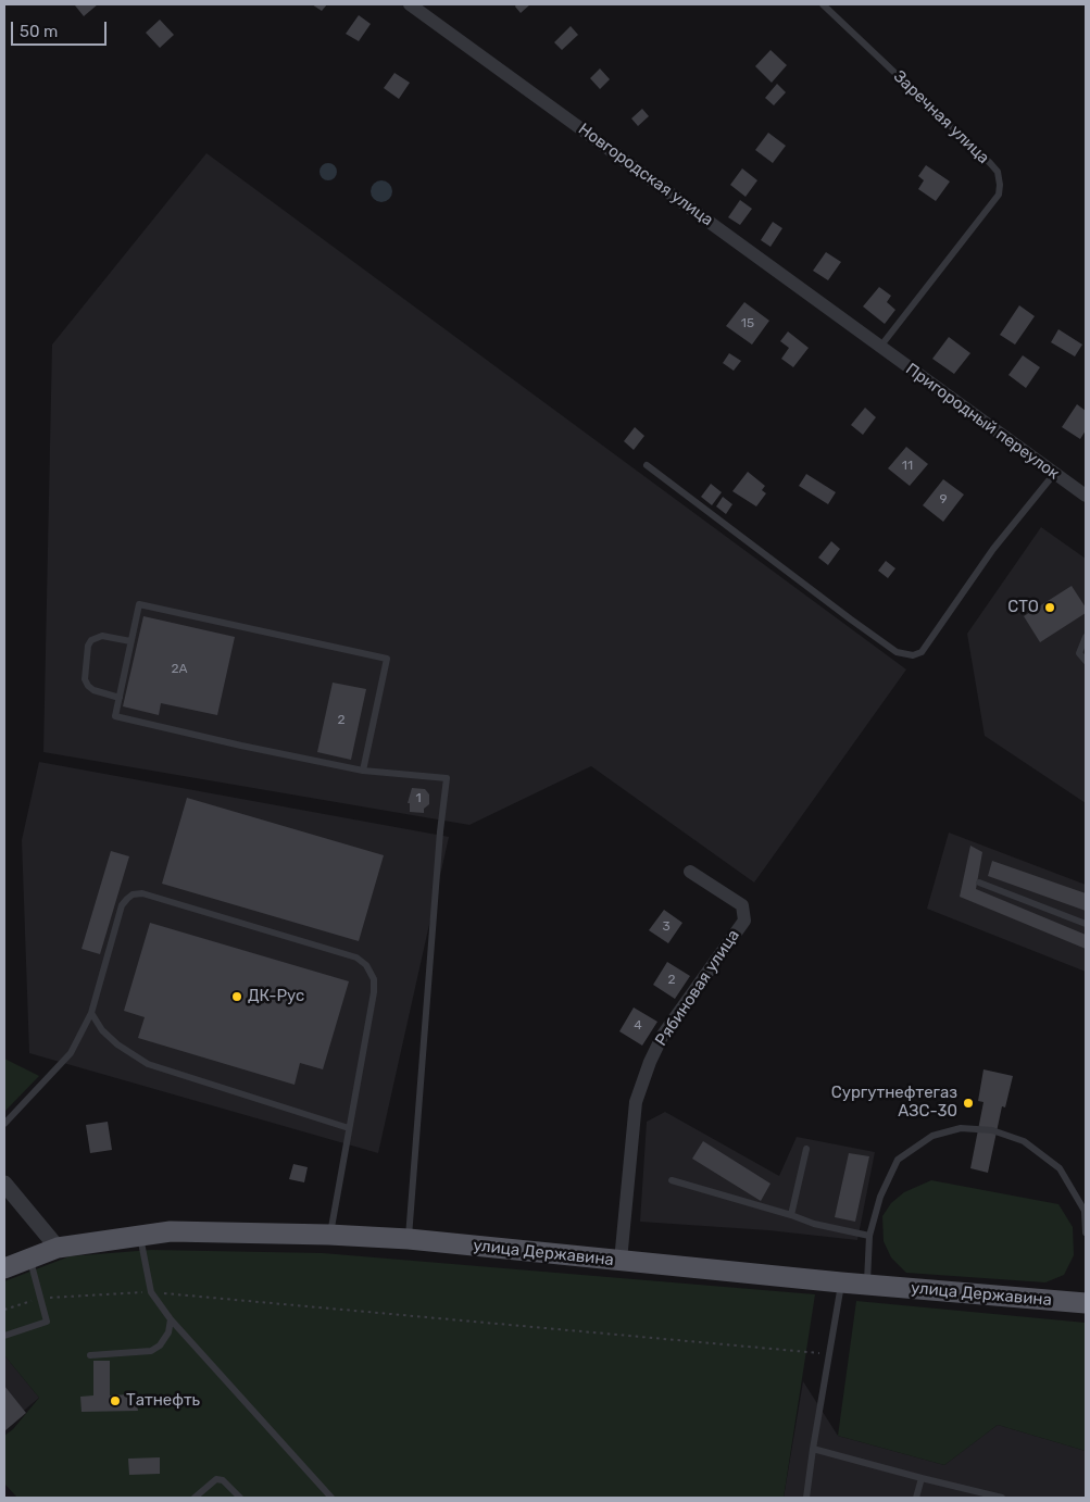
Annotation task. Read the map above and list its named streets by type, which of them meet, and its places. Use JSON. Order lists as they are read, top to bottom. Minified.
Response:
{"streets":{"main road":["улица Державина"],"street":["Новгородская улица","Пригородный переулок","Рябиновая улица"],"lane":["Заречная улица"]},"crossings":[["Заречная улица","Новгородская улица"],["Заречная улица","Пригородный переулок"],["Новгородская улица","Пригородный переулок"],["Рябиновая улица","улица Державина"]],"places":["СТО","ДК-Рус","Сургутнефтегаз АЗС-30","Татнефть"],"house_numbers":["15","11","9","2А","2","1","3","2","4"],"scale_bar":"50 m"}
